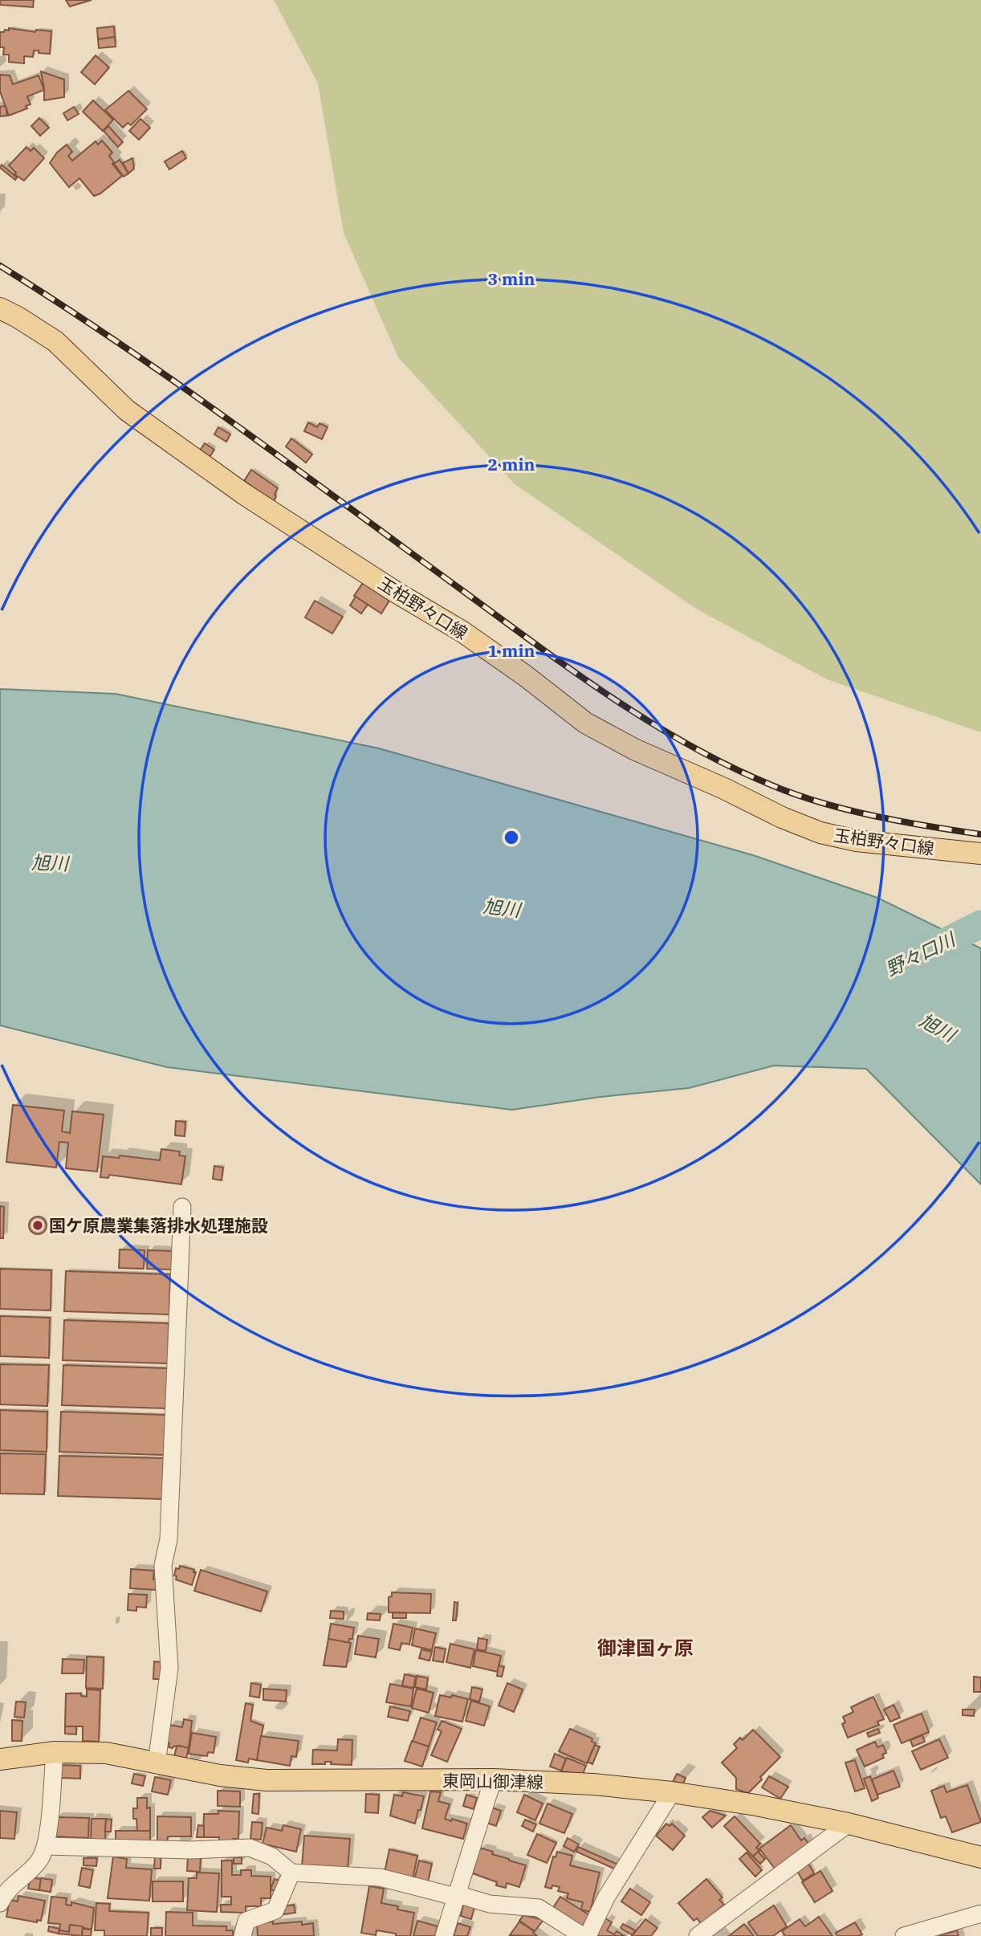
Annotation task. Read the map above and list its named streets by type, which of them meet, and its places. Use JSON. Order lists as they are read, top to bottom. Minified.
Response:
{"streets":{"main road":["玉柏野々口線","東岡山御津線"]},"districts":["御津国ヶ原"],"water":["旭川","野々口川"],"places":["国ケ原農業集落排水処理施設"],"rings":["3 min","2 min","1 min"]}
